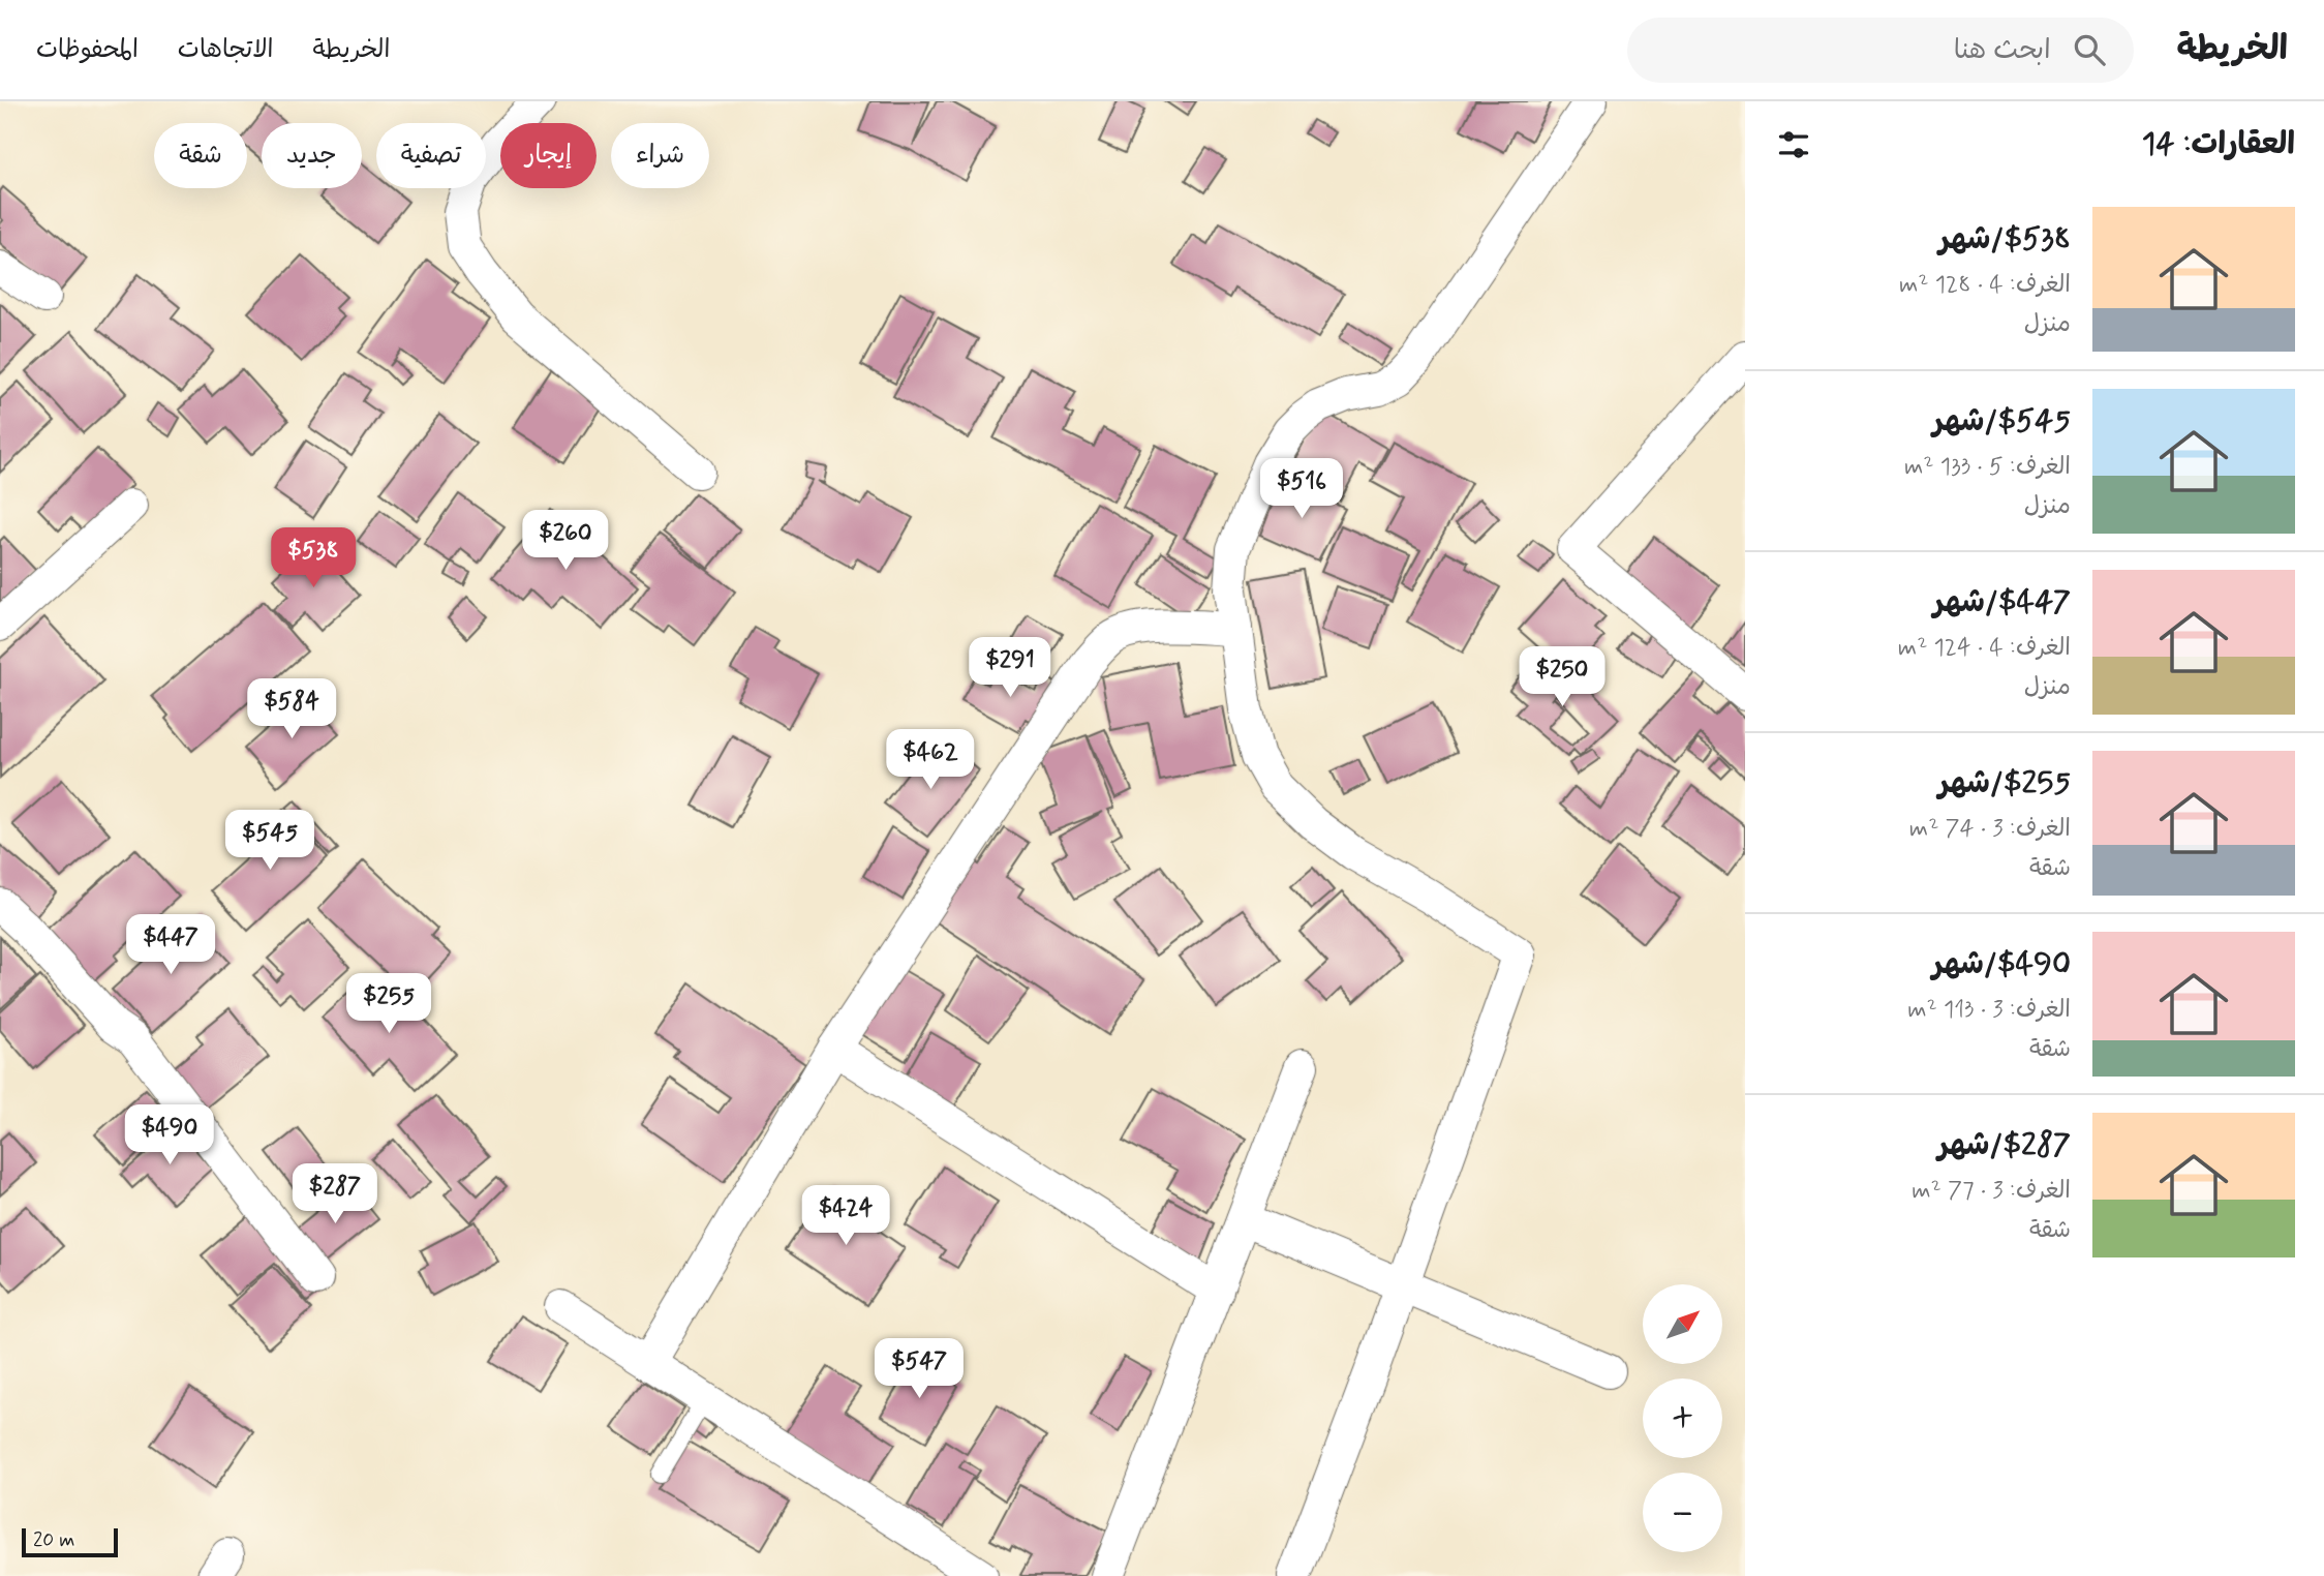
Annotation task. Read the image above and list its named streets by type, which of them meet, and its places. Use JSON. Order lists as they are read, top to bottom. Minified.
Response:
{"scale_bar":"20 m","north":"top right","page":{"header":"الخريطة","search":"ابحث هنا","nav":["الخريطة","الاتجاهات","المحفوظات"],"heading":"العقارات: 14","chip":["شراء","إيجار","تصفية","جديد","شقة"],"list":[{"name":"$538/شهر","note":"الغرف: 4 · 128 m² · منزل"},{"name":"$545/شهر","note":"الغرف: 5 · 133 m² · منزل"},{"name":"$447/شهر","note":"الغرف: 4 · 124 m² · منزل"},{"name":"$255/شهر","note":"الغرف: 3 · 74 m² · شقة"},{"name":"$490/شهر","note":"الغرف: 3 · 113 m² · شقة"},{"name":"$287/شهر","note":"الغرف: 3 · 77 m² · شقة"}],"price":["$516","$260","$538","$291","$250","$584","$462","$545","$447","$255","$490","$287","$424","$547"],"map_buttons":["+","−"],"scale":"20 m"}}
